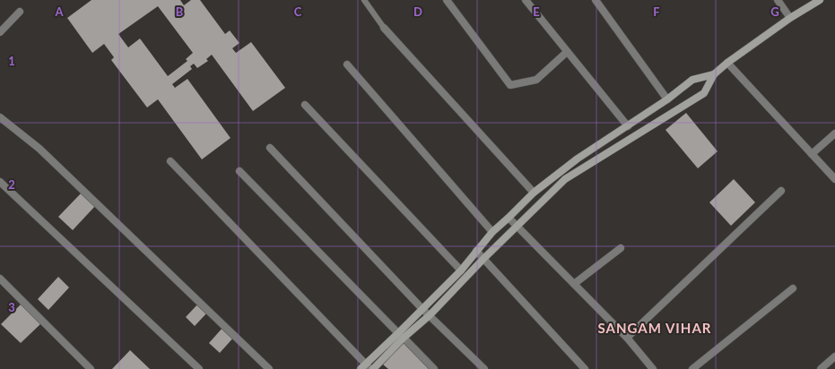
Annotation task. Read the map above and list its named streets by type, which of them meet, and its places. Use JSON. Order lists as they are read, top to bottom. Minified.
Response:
{"districts":["SANGAM VIHAR"],"grid":{"columns":["A","B","C","D","E","F","G"],"rows":["1","2","3"]}}
